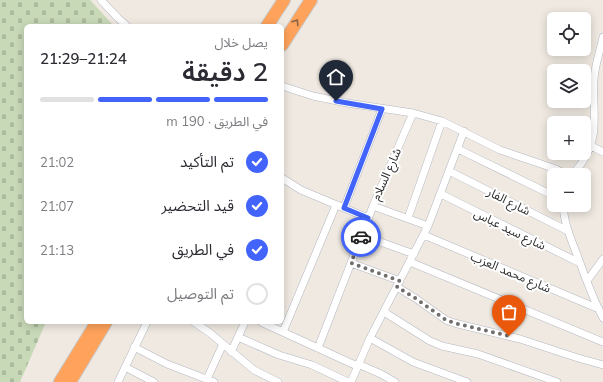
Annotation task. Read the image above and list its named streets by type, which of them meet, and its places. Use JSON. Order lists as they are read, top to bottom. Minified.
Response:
{"streets":{"street":["شارع السلام","شارع الفار","شارع سيد عباس","شارع محمد العزب"]},"page":{"map_buttons":["+","−"],"heading":["2 دقيقة","يصل خلال","21:24–21:29"],"bar":"في الطريق · 190 m","list":[["تم التأكيد","21:02"],["قيد التحضير","21:07"],["في الطريق","21:13"],"تم التوصيل"]}}
